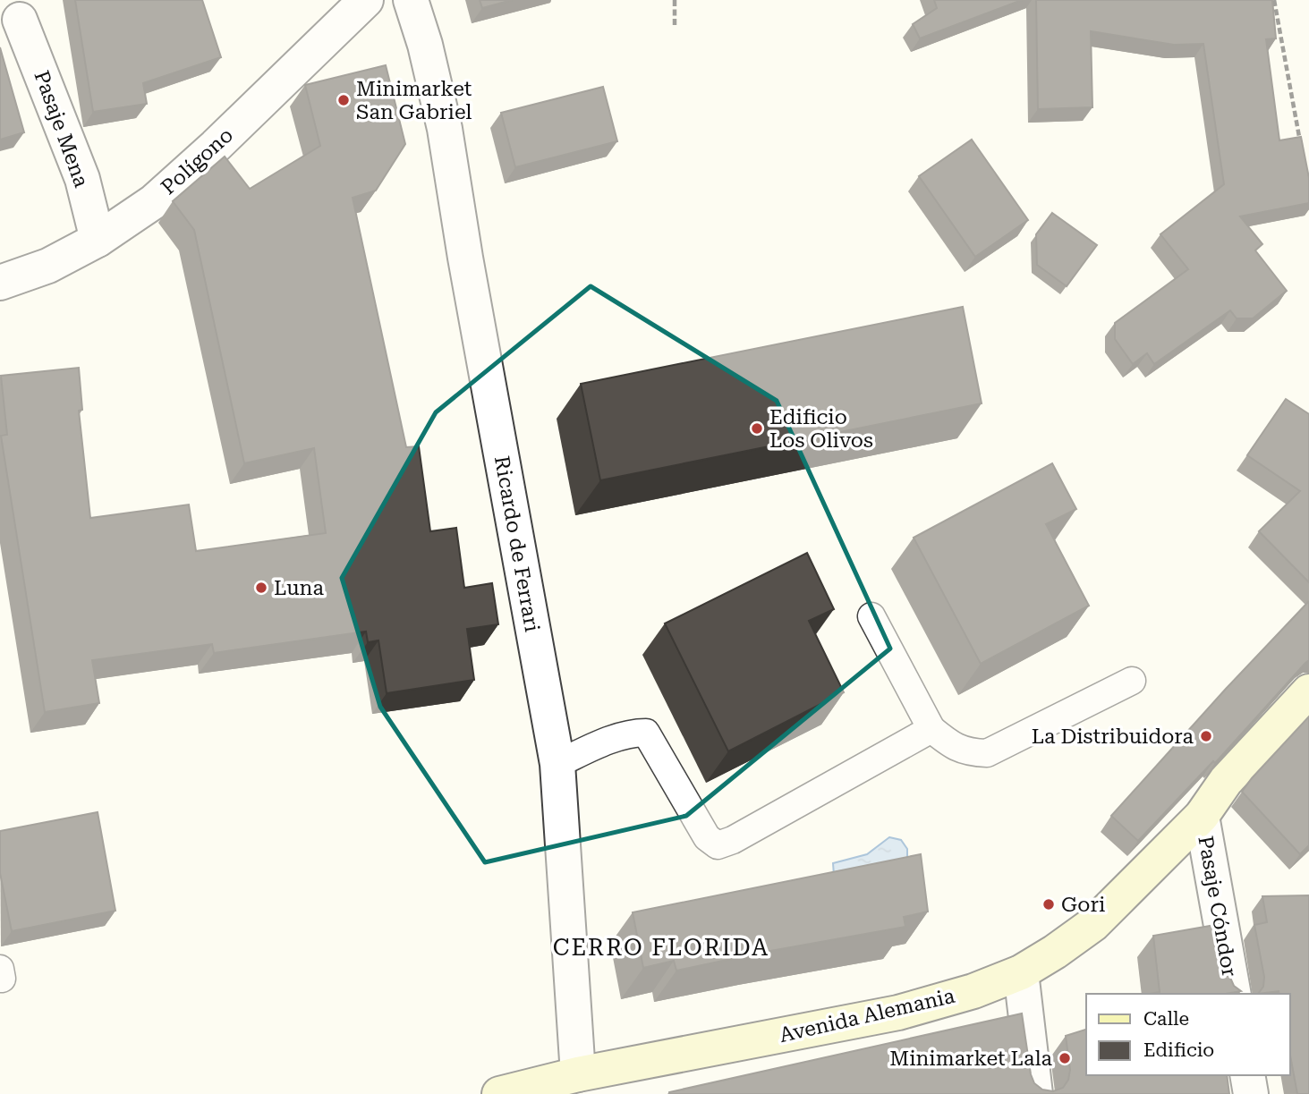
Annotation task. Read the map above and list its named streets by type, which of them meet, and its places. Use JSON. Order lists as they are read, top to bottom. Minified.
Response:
{"streets":{"main road":["Avenida Alemania"],"street":["Pasaje Mena","Polígono","Ricardo de Ferrari","Pasaje Cóndor"]},"crossings":[["Pasaje Mena","Polígono"],["Ricardo de Ferrari","Avenida Alemania"],["Pasaje Cóndor","Avenida Alemania"]],"districts":["CERRO FLORIDA"],"places":["Minimarket San Gabriel","Edificio Los Olivos","Luna","La Distribuidora","Gori","Minimarket Lala"],"legend":["Calle","Edificio"]}
